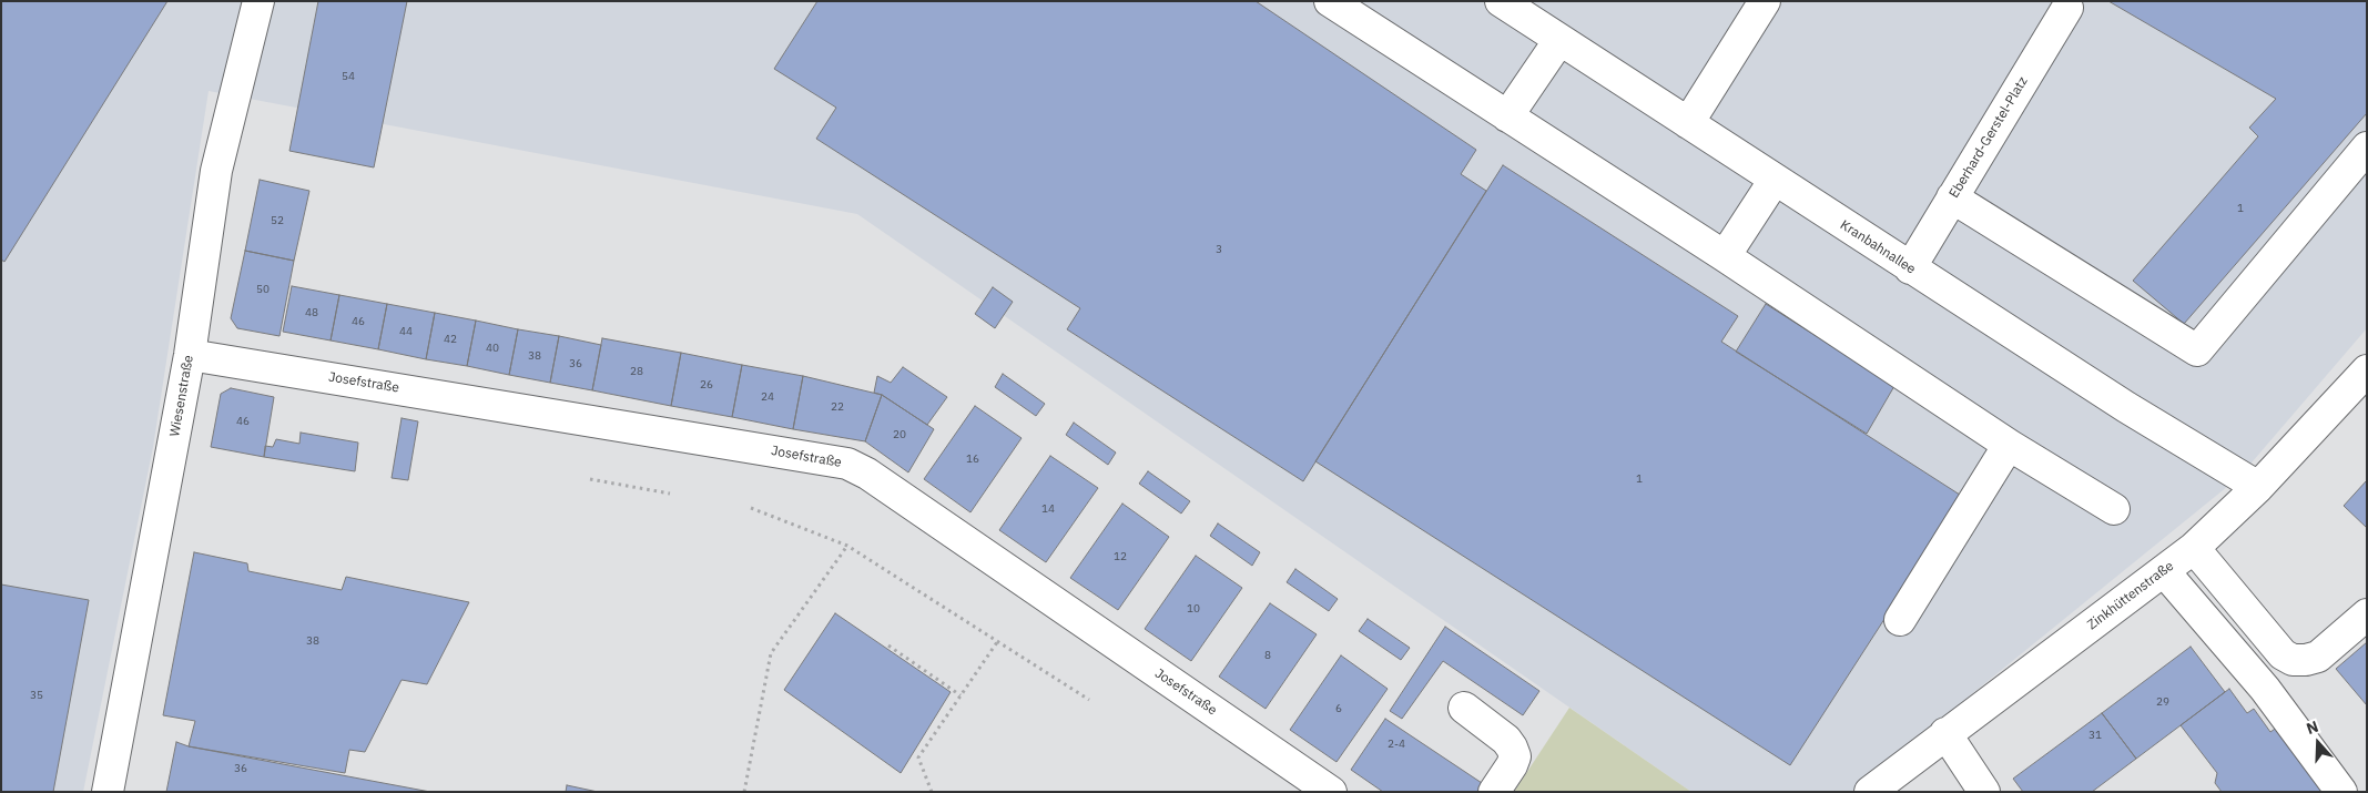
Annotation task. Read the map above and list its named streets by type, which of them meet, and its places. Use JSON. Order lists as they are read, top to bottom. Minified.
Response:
{"streets":{"street":["Eberhard-Gerstel-Platz","Kranbahnallee","Josefstraße","Wiesenstraße","Zinkhüttenstraße"]},"crossings":[["Eberhard-Gerstel-Platz","Kranbahnallee"],["Kranbahnallee","Zinkhüttenstraße"],["Josefstraße","Wiesenstraße"]],"house_numbers":["54","1","52","3","50","48","46","44","42","40","38","36","28","26","24","22","46","20","16","1","14","12","10","38","8","35","29","6","31","2-4","36"],"north":"top"}
